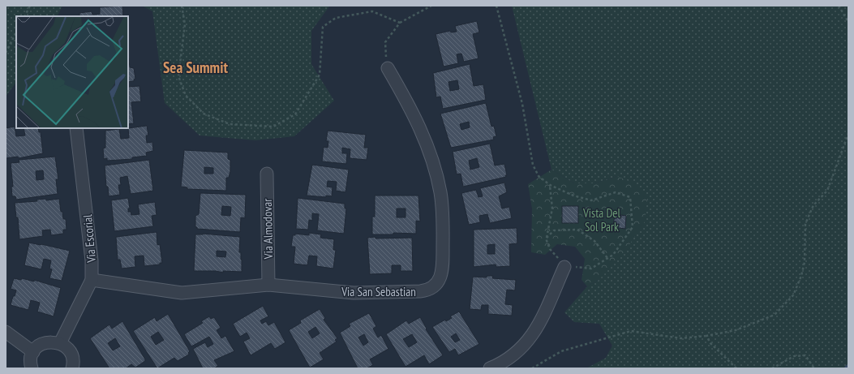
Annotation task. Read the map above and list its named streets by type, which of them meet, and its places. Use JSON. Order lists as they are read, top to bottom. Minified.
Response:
{"streets":{"street":["Via Almodovar","Via Escorial","Via San Sebastian"]},"crossings":[["Via Almodovar","Via San Sebastian"],["Via Escorial","Via San Sebastian"]],"districts":["Sea Summit"],"parks":["Vista Del Sol Park"]}
